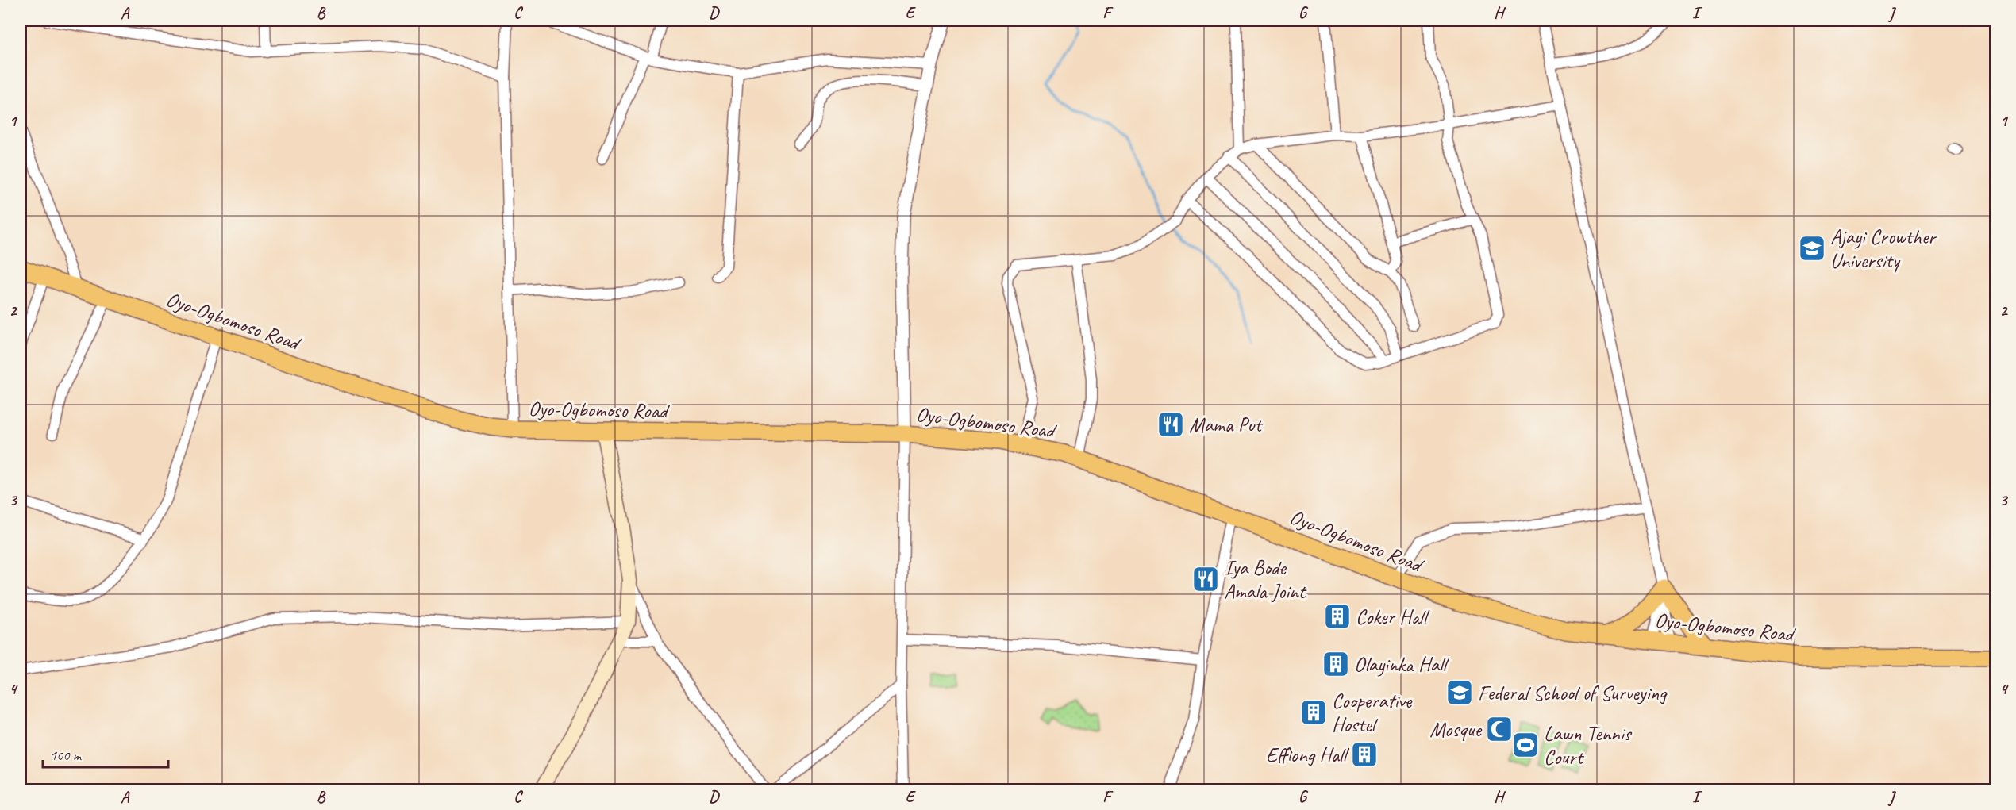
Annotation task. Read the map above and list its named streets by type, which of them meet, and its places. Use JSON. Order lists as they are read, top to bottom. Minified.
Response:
{"streets":{"highway":["Oyo-Ogbomoso Road"]},"places":{"school or university":["Ajayi Crowther University","Federal School of Surveying"],"restaurant":["Mama Put","Iya Bode Amala Joint"],"building":["Coker Hall","Olayinka Hall","Cooperative Hostel","Effiong Hall"],"mosque":["Mosque"],"sports":["Lawn Tennis Court"]},"scale_bar":"100 m","grid":{"columns":["A","B","C","D","E","F","G","H","I","J"],"rows":["1","2","3","4"]}}
